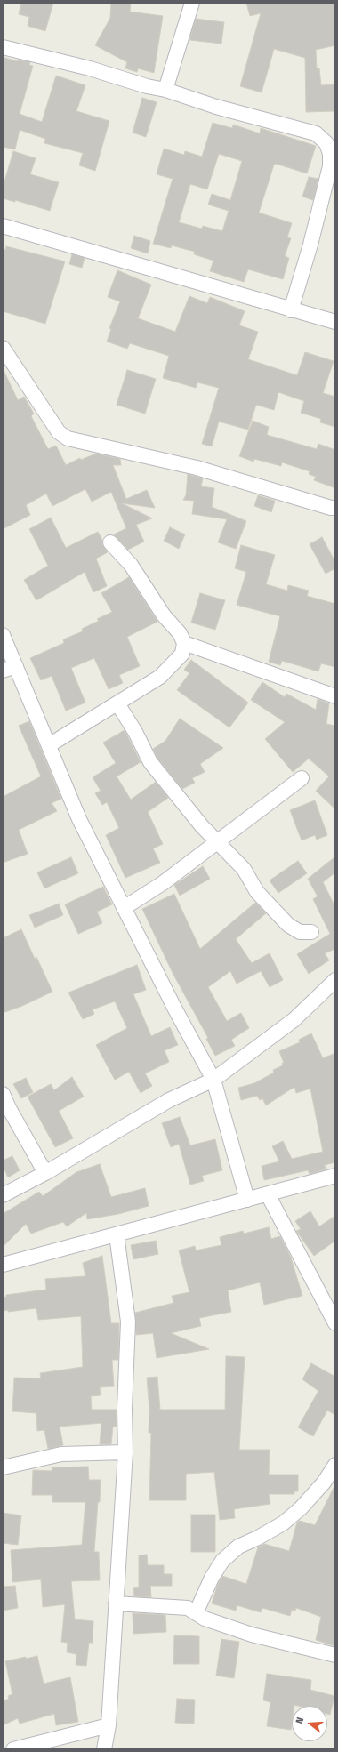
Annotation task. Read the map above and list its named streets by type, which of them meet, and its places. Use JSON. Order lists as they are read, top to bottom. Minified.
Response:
{"north":"left"}
